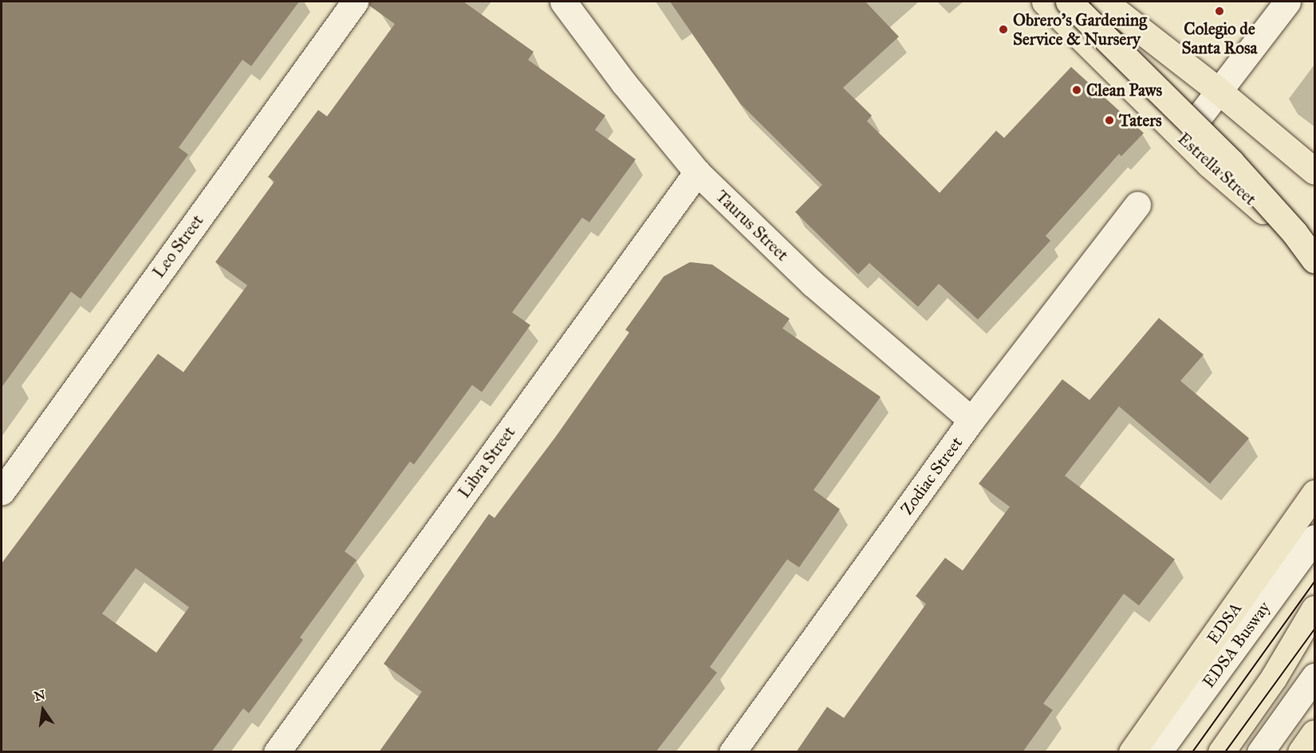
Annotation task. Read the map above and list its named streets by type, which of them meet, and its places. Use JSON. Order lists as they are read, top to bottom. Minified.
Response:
{"streets":{"main road":["Estrella Street","EDSA"],"street":["Taurus Street","Leo Street","Libra Street","Zodiac Street","EDSA Busway"]},"crossings":[["Taurus Street","Libra Street"],["Taurus Street","Zodiac Street"]],"places":["Colegio de Santa Rosa","Obrero's Gardening Service & Nursery","Clean Paws","Taters"],"north":"top"}
